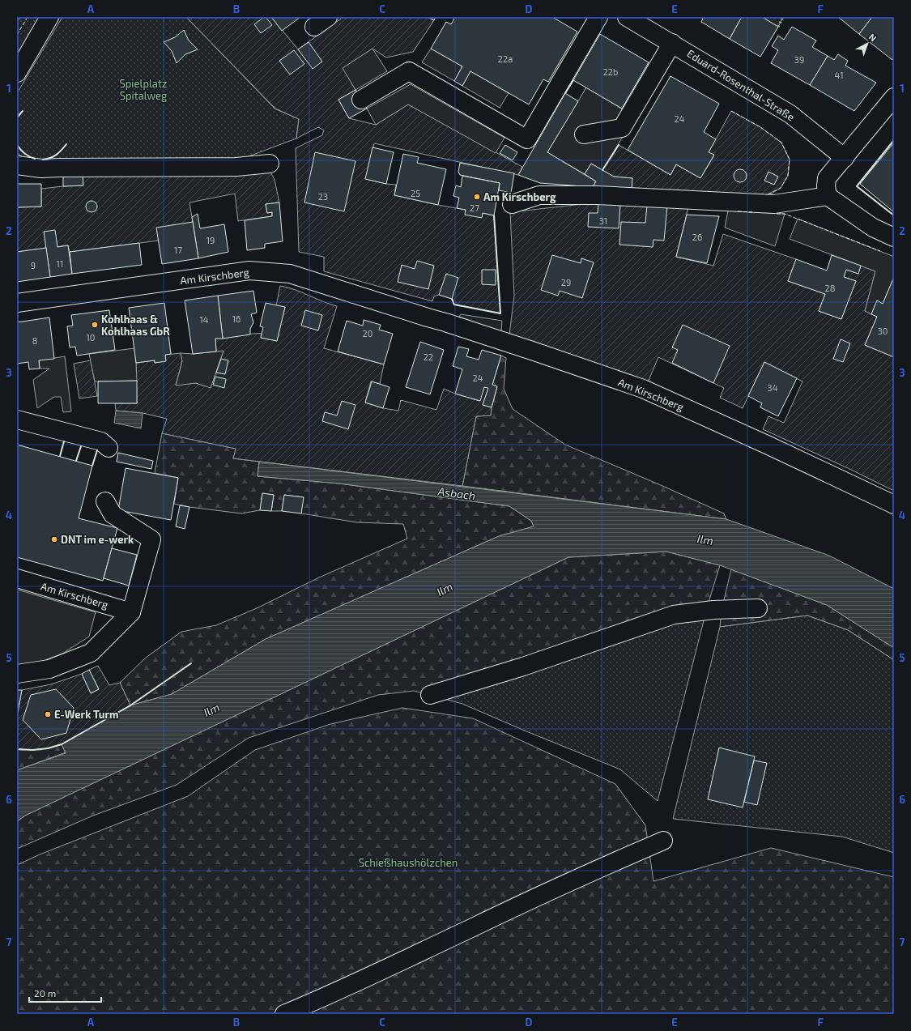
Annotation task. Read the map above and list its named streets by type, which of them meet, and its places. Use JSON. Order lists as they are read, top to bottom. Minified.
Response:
{"streets":{"street":["Eduard-Rosenthal-Straße","Am Kirschberg"]},"water":["Asbach","Ilm"],"parks":["Spielplatz Spitalweg","Schießhaushölzchen"],"places":["Am Kirschberg","Kohlhaas & Kohlhaas GbR","DNT im e-werk","E-Werk Turm"],"house_numbers":["22a","39","22b","41","24","25","23","27","31","26","19","17","11","9","29","28","16","14","30","20","10","8","22","24","34"],"scale_bar":"20 m","north":"top right","grid":{"columns":["A","B","C","D","E","F"],"rows":["1","2","3","4","5","6","7"]}}
